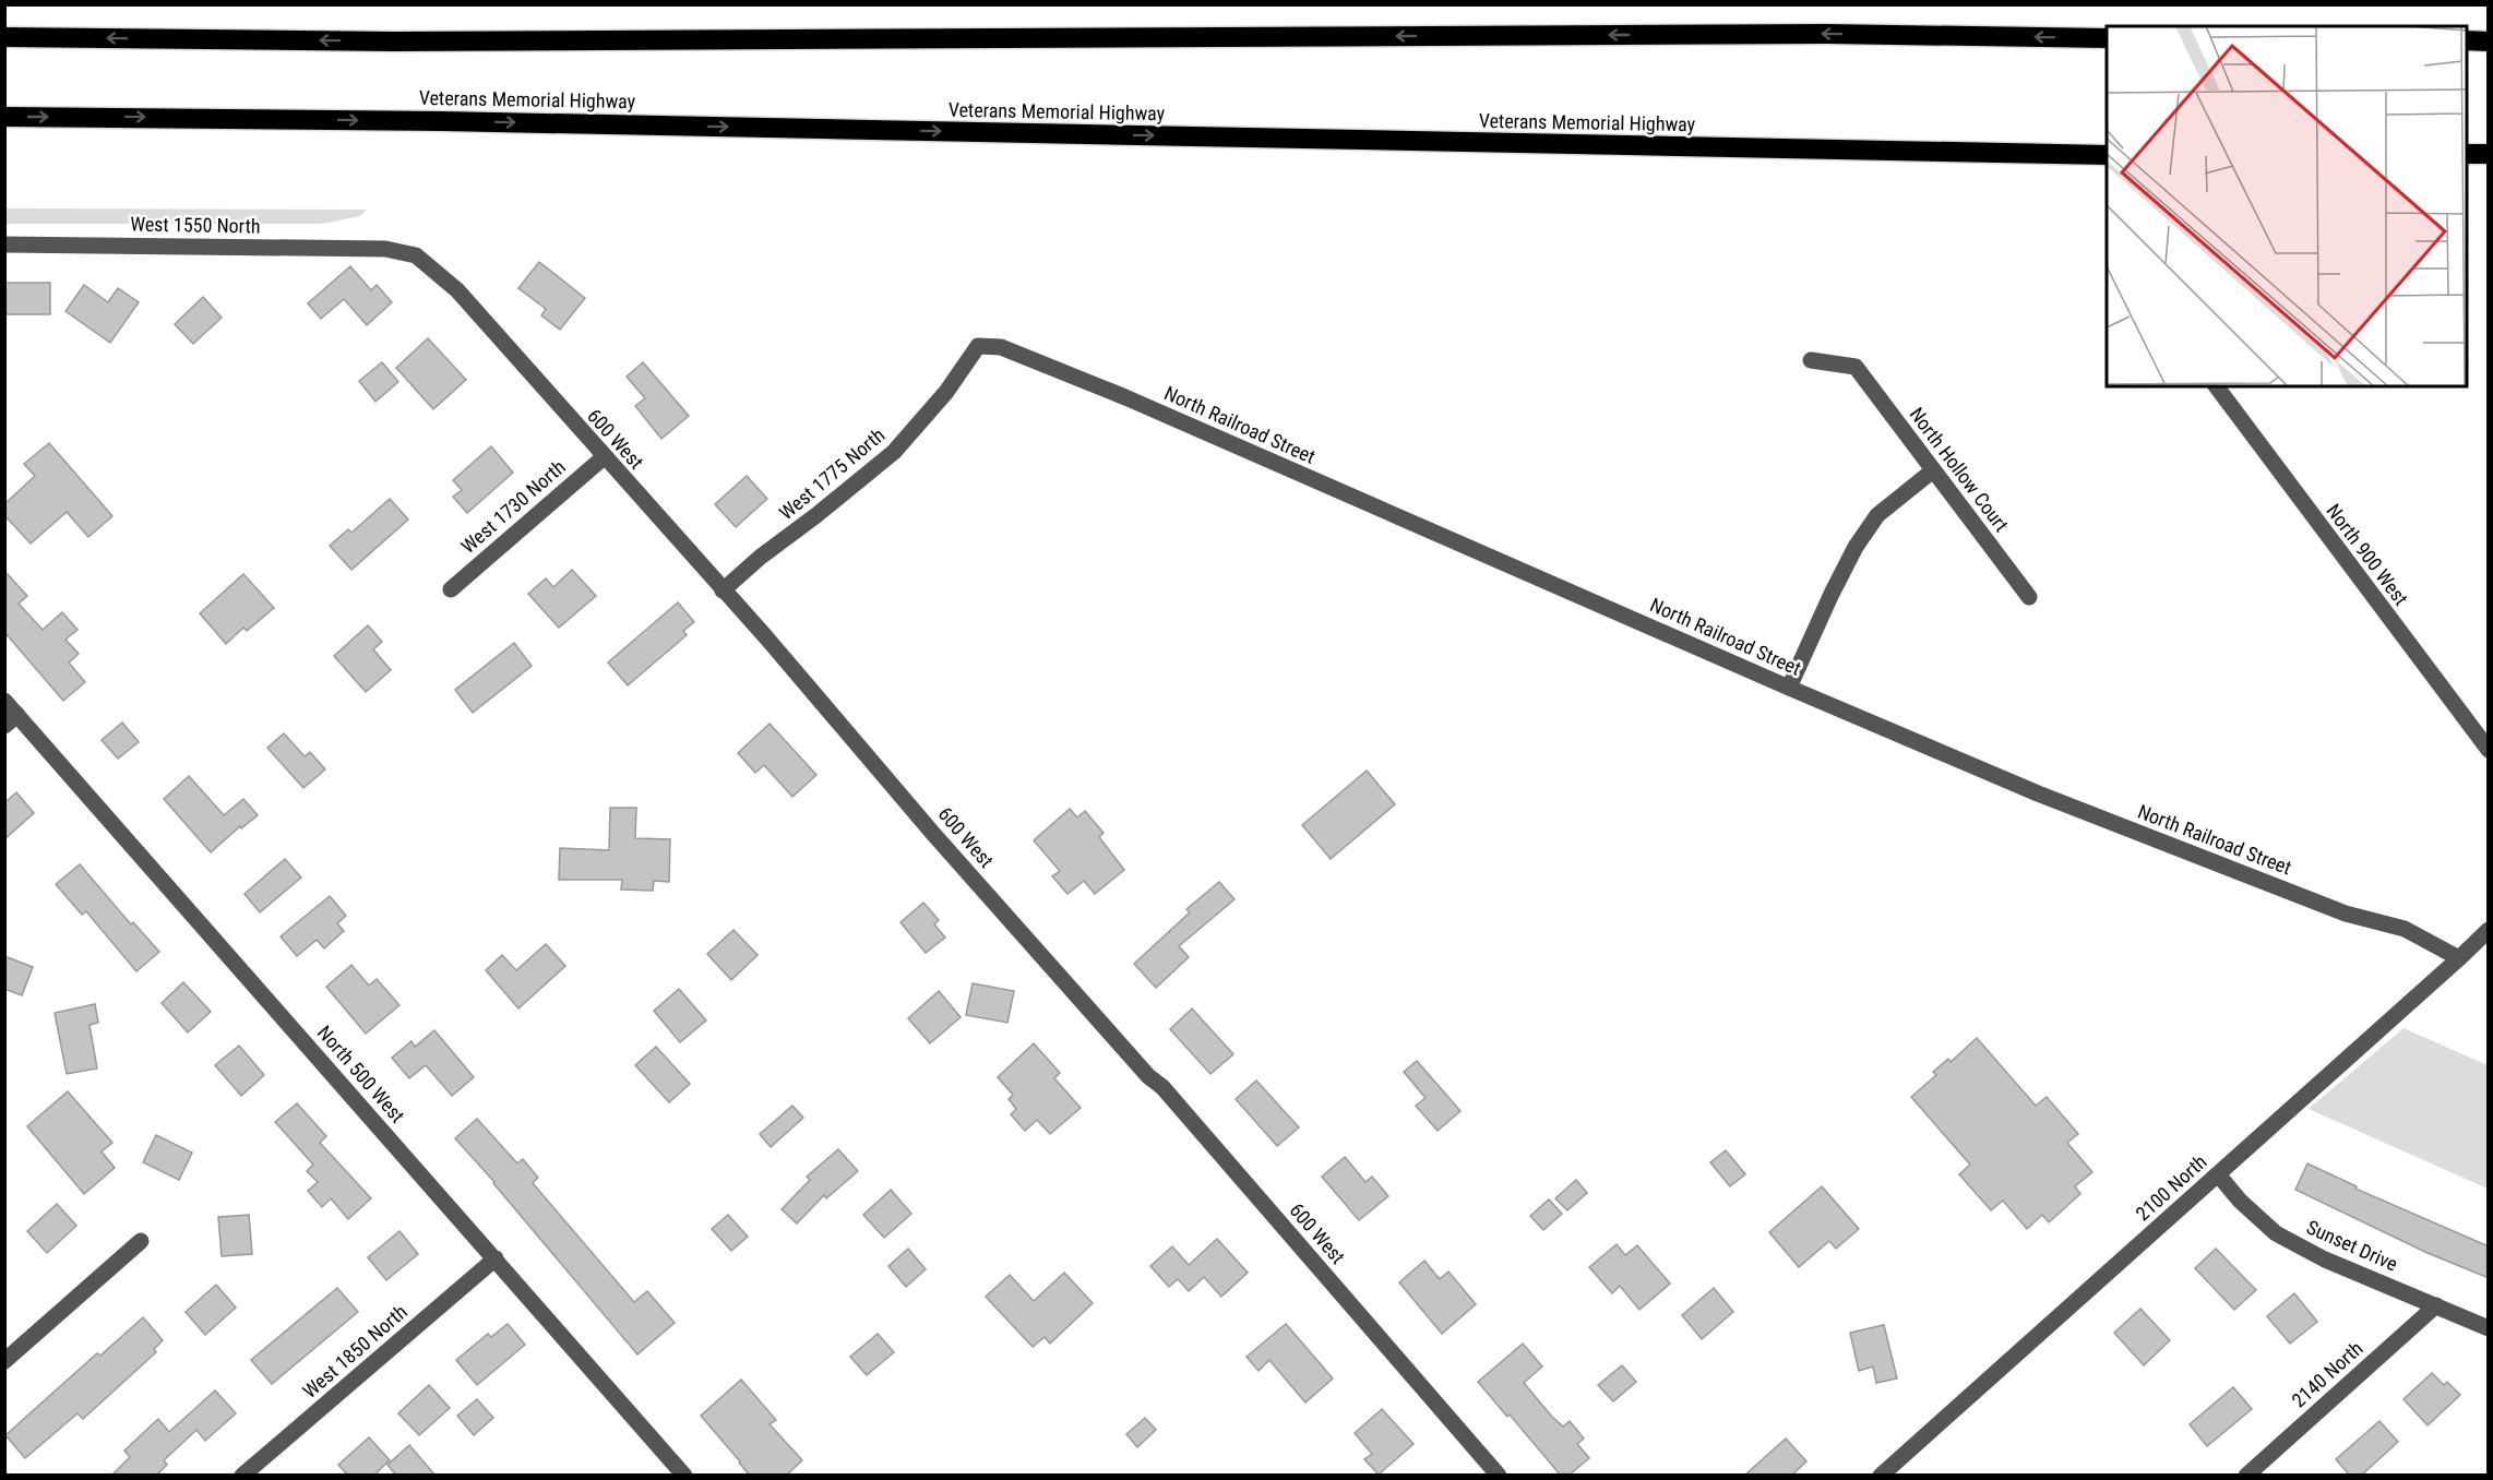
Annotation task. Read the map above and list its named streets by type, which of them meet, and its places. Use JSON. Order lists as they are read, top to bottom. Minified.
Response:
{"streets":{"highway":["Veterans Memorial Highway"],"street":["West 1550 North","North Railroad Street","600 West","North Hollow Court","West 1775 North","West 1730 North","North 900 West","North 500 West","2100 North","Sunset Drive","West 1850 North","2140 North"]},"crossings":[["West 1550 North","600 West"],["North Railroad Street","West 1775 North"],["North Railroad Street","2100 North"],["600 West","West 1775 North"],["600 West","West 1730 North"],["North 500 West","West 1850 North"],["2100 North","Sunset Drive"],["Sunset Drive","2140 North"]]}
